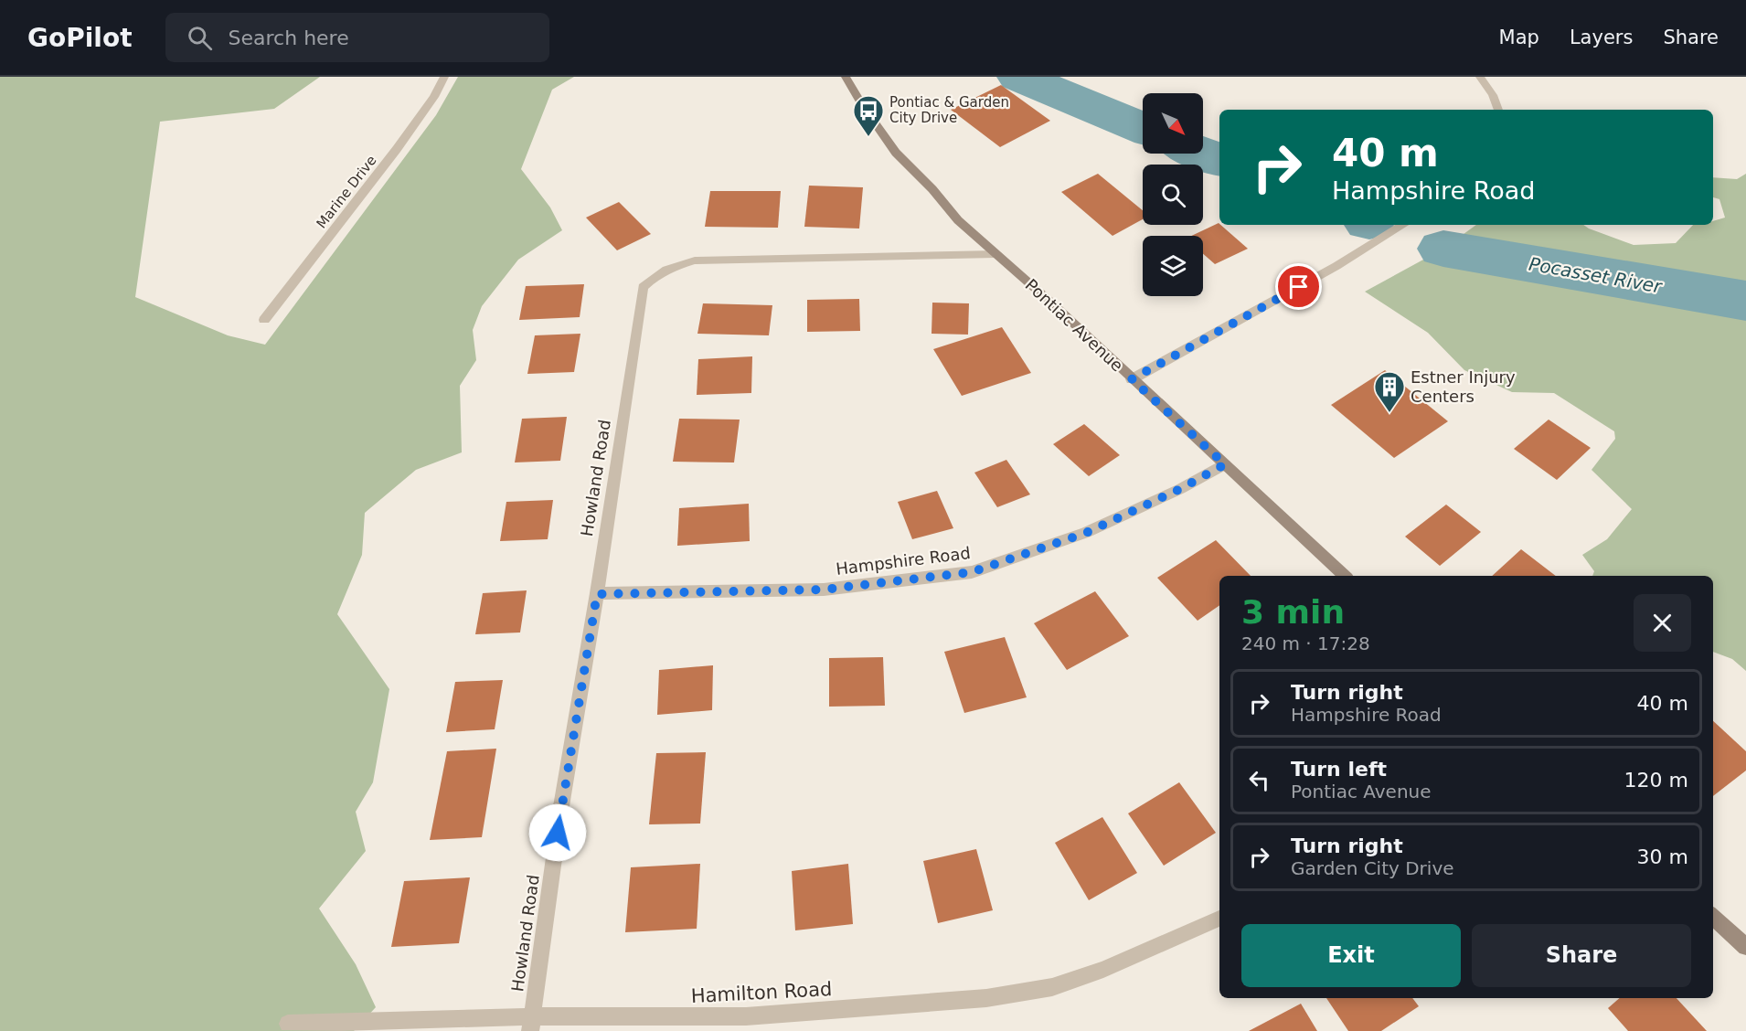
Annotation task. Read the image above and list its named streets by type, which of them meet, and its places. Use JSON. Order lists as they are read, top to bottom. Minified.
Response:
{"streets":{"main road":["Pontiac Avenue"],"street":["Marine Drive","Howland Road","Hampshire Road","Hamilton Road"]},"crossings":[["Pontiac Avenue","Howland Road"],["Pontiac Avenue","Hampshire Road"],["Howland Road","Hampshire Road"],["Howland Road","Hamilton Road"]],"water":["Pocasset River"],"places":{"bus stop":["Pontiac & Garden City Drive"],"building":["Estner Injury Centers"]},"north":"bottom right","page":{"header":"GoPilot","search":"Search here","nav":["Map","Layers","Share"],"turn":["40 m","Hampshire Road"],"heading":["3 min","240 m · 17:28"],"list":[{"name":"Turn right","note":"Hampshire Road","value":"40 m"},{"name":"Turn left","note":"Pontiac Avenue","value":"120 m"},{"name":"Turn right","note":"Garden City Drive","value":"30 m"}],"buttons":["Exit","Share"]}}
